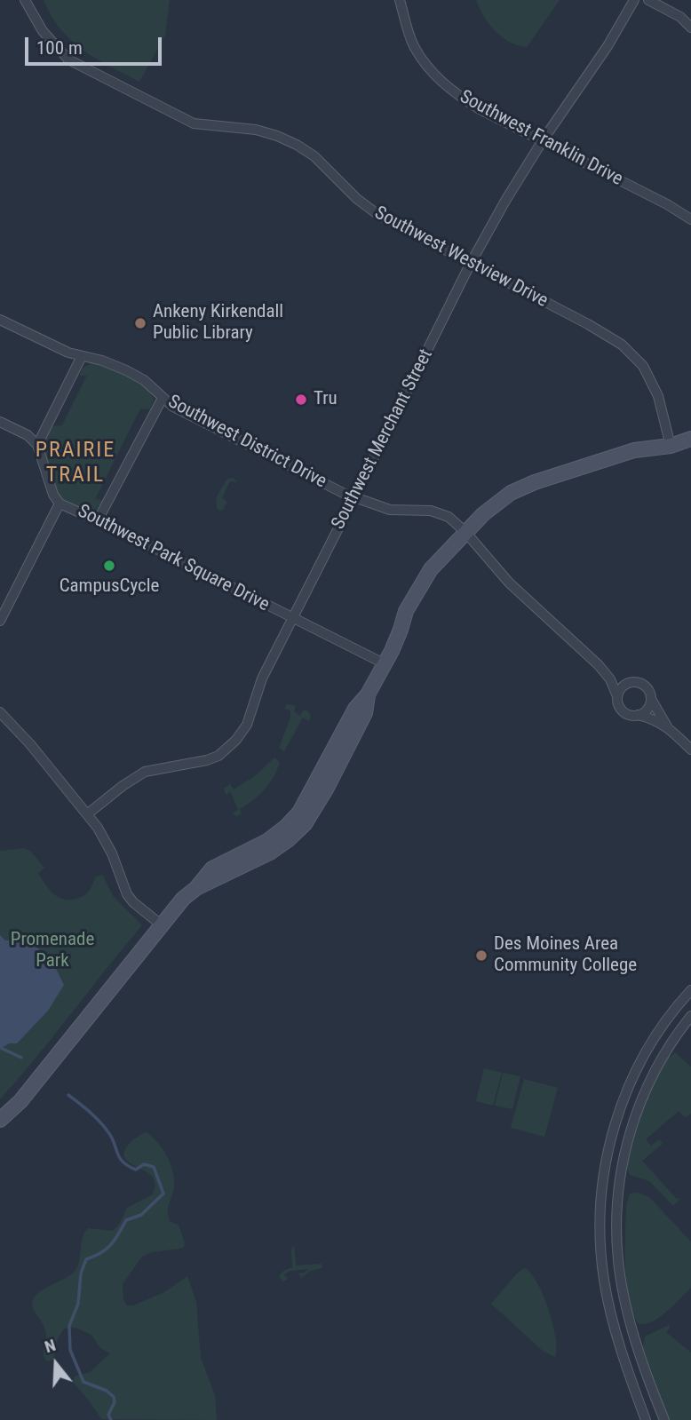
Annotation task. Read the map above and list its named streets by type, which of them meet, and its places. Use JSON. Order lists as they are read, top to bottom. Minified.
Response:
{"streets":{"street":["Southwest Franklin Drive","Southwest Westview Drive","Southwest Merchant Street","Southwest District Drive","Southwest Park Square Drive"]},"crossings":[["Southwest Franklin Drive","Southwest Merchant Street"],["Southwest Westview Drive","Southwest Merchant Street"],["Southwest Merchant Street","Southwest District Drive"],["Southwest Merchant Street","Southwest Park Square Drive"]],"districts":["PRAIRIE TRAIL"],"parks":["Promenade Park"],"places":["Ankeny Kirkendall Public Library","Tru","CampusCycle","Des Moines Area Community College"],"scale_bar":"100 m","north":"top"}
